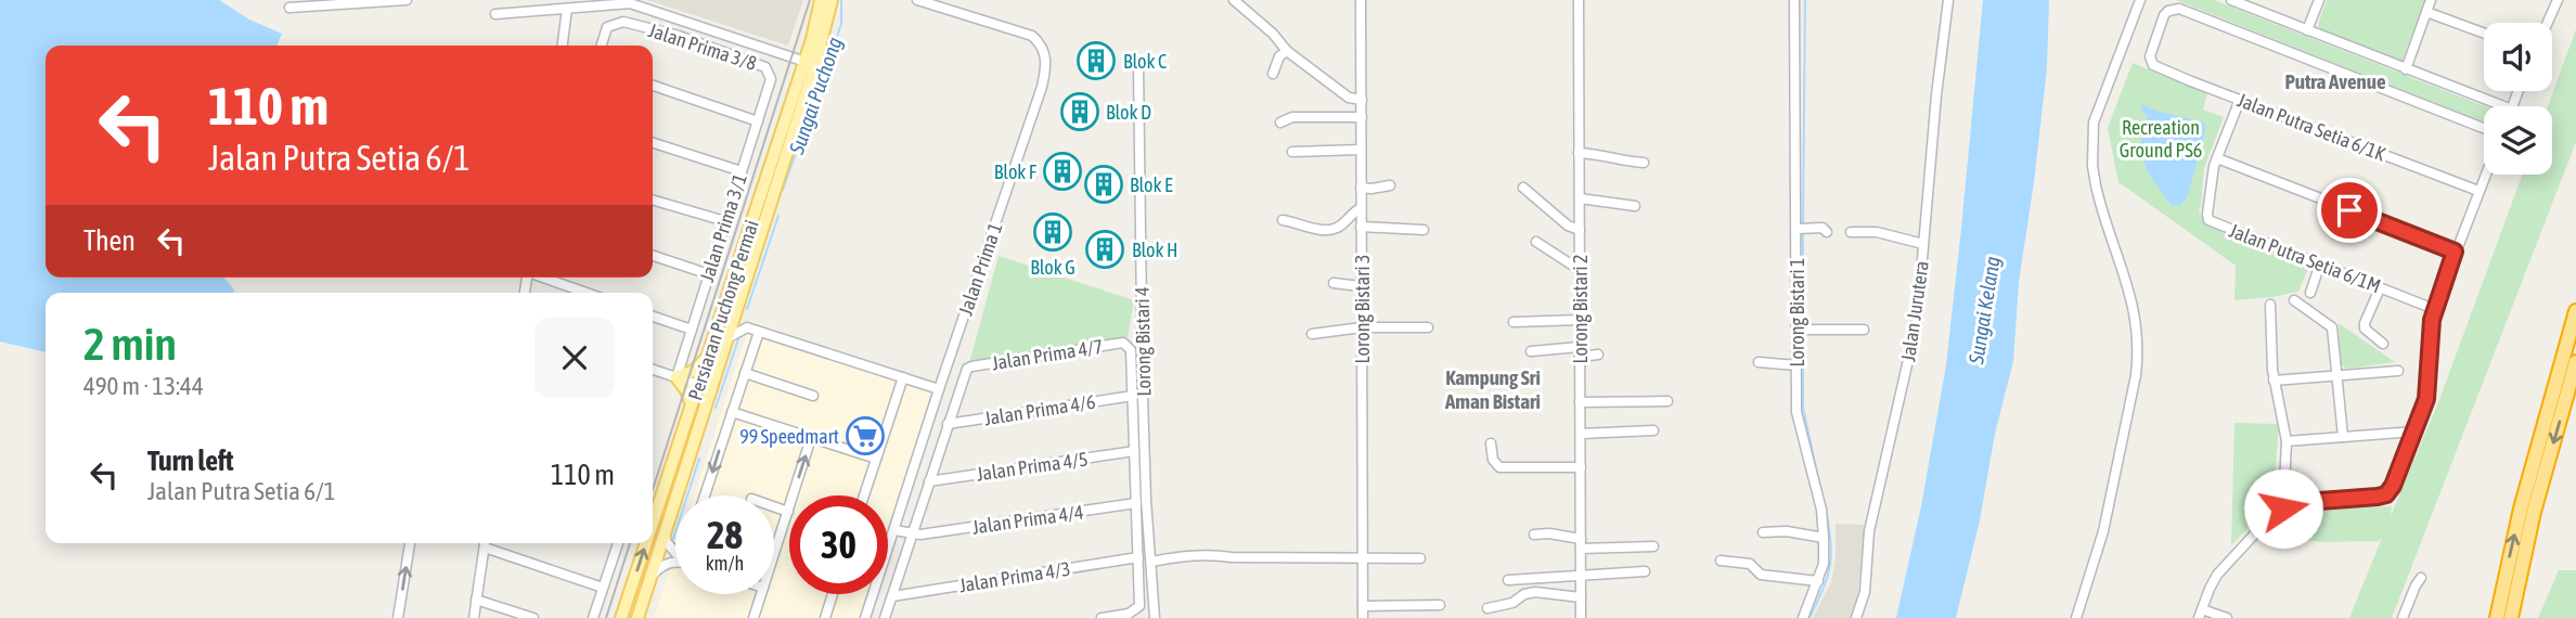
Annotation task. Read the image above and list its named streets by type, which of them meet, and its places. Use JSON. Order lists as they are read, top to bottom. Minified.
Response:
{"streets":{"main road":["Persiaran Puchong Permai"],"street":["Jalan Prima 3/8","Jalan Putra Setia 6/1K","Jalan Prima 3/1","Jalan Putra Setia 6/1M","Jalan Prima 1","Lorong Bistari 3","Lorong Bistari 2","Jalan Jurutera","Lorong Bistari 1","Lorong Bistari 4","Jalan Prima 4/7","Jalan Prima 4/6","Jalan Prima 4/5","Jalan Prima 4/4","Jalan Prima 4/3"]},"crossings":[["Jalan Prima 3/8","Jalan Prima 3/1"],["Jalan Putra Setia 6/1K","Jalan Putra Setia 6/1M"],["Jalan Prima 1","Jalan Prima 4/4"],["Jalan Prima 4/7","Jalan Prima 4/6"]],"districts":["Putra Avenue","Kampung Sri Aman Bistari"],"water":["Sungai Puchong","Sungai Kelang"],"parks":["Recreation Ground PS6"],"places":{"building":["Blok C","Blok D","Blok F","Blok E","Blok G","Blok H"],"supermarket":["99 Speedmart"]},"page":{"turn":["110 m","Jalan Putra Setia 6/1"],"then":"Then","heading":["2 min","490 m · 13:44"],"list":[{"name":"Turn left","note":"Jalan Putra Setia 6/1","value":"110 m"}],"speed":"28 km/h","limit":"30"}}
